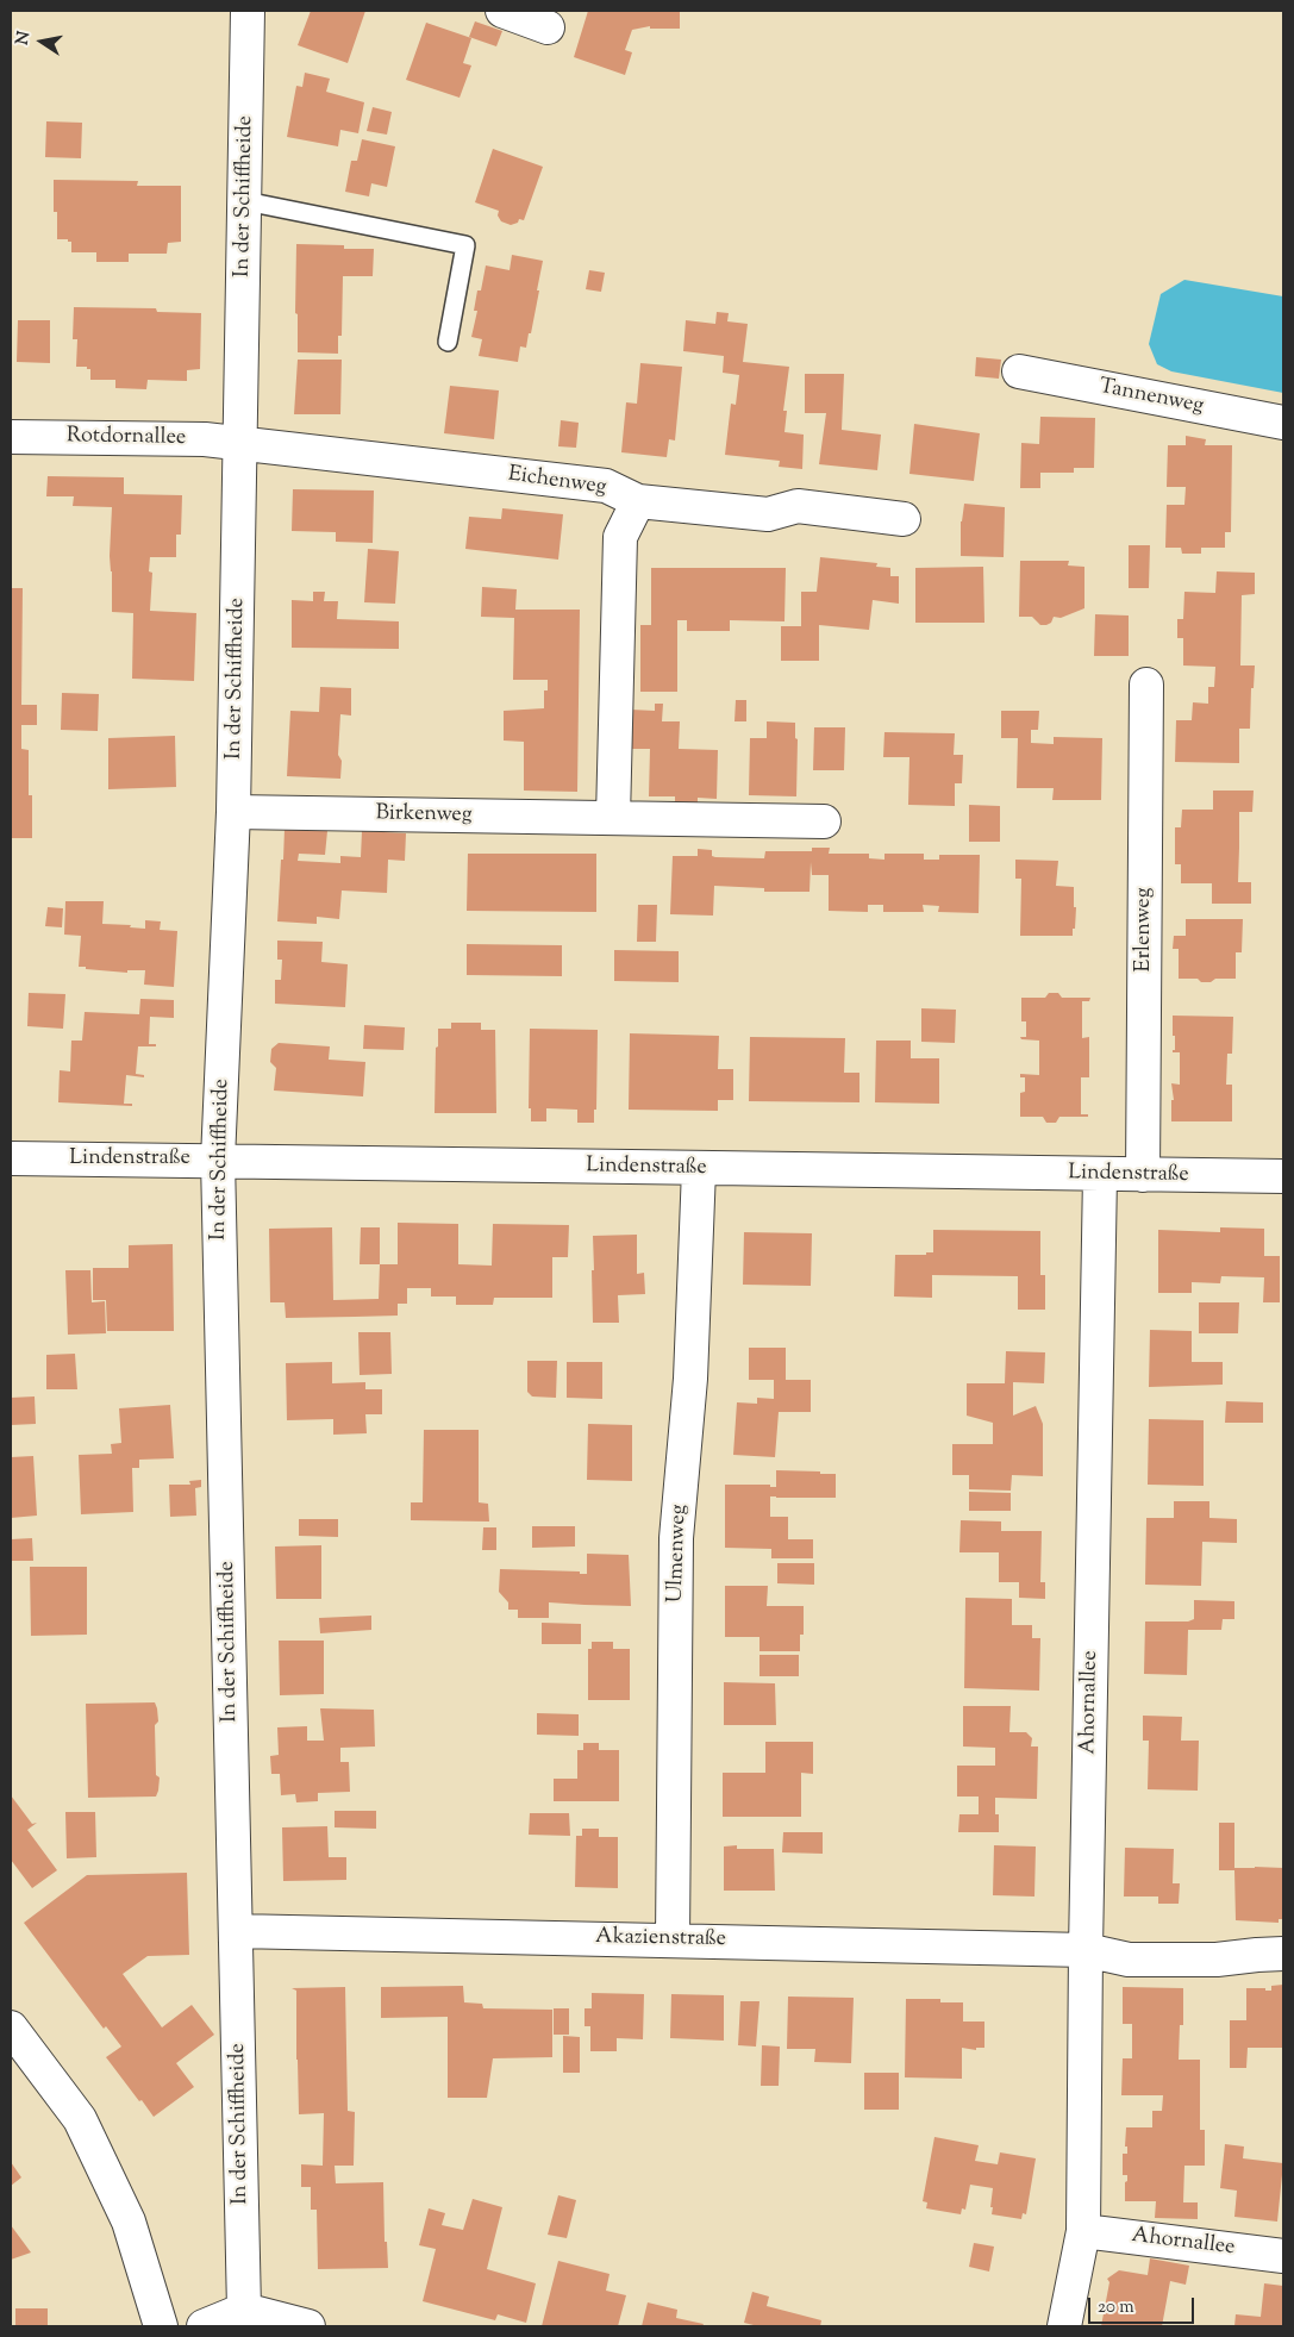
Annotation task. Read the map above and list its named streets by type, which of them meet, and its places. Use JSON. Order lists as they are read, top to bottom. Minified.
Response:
{"streets":{"street":["In der Schiffheide","Tannenweg","Rotdornallee","Eichenweg","Birkenweg","Erlenweg","Lindenstraße","Ulmenweg","Ahornallee","Akazienstraße"]},"crossings":[["In der Schiffheide","Rotdornallee"],["In der Schiffheide","Eichenweg"],["In der Schiffheide","Birkenweg"],["In der Schiffheide","Lindenstraße"],["In der Schiffheide","Akazienstraße"],["Rotdornallee","Eichenweg"],["Erlenweg","Lindenstraße"],["Lindenstraße","Ulmenweg"],["Lindenstraße","Ahornallee"],["Ulmenweg","Akazienstraße"],["Ahornallee","Akazienstraße"]],"scale_bar":"20 m","north":"left"}
